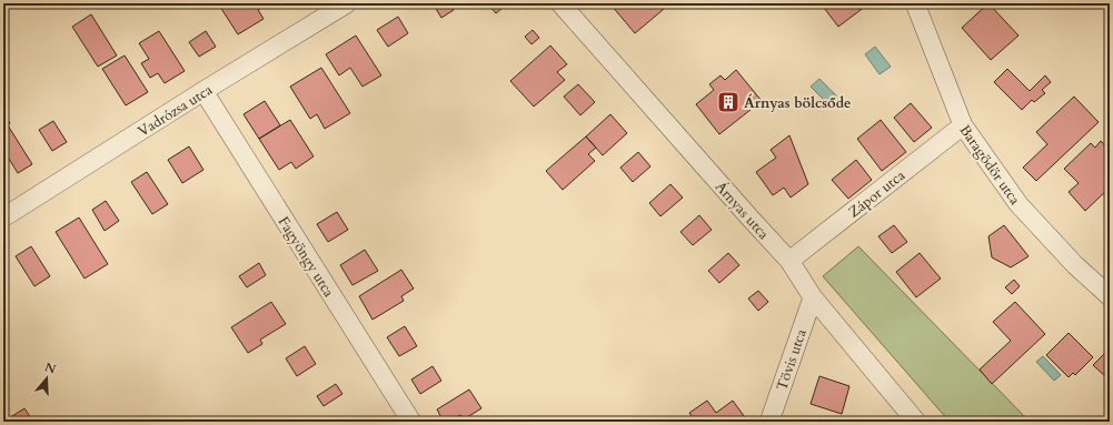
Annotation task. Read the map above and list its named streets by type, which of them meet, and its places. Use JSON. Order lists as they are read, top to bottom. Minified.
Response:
{"streets":{"street":["Vadrózsa utca","Baragödör utca","Zápor utca","Árnyas utca","Fagyöngy utca","Tövis utca"]},"crossings":[["Vadrózsa utca","Fagyöngy utca"],["Baragödör utca","Zápor utca"],["Zápor utca","Árnyas utca"],["Árnyas utca","Tövis utca"]],"places":{"building":["Árnyas bölcsőde"]},"north":"top"}
